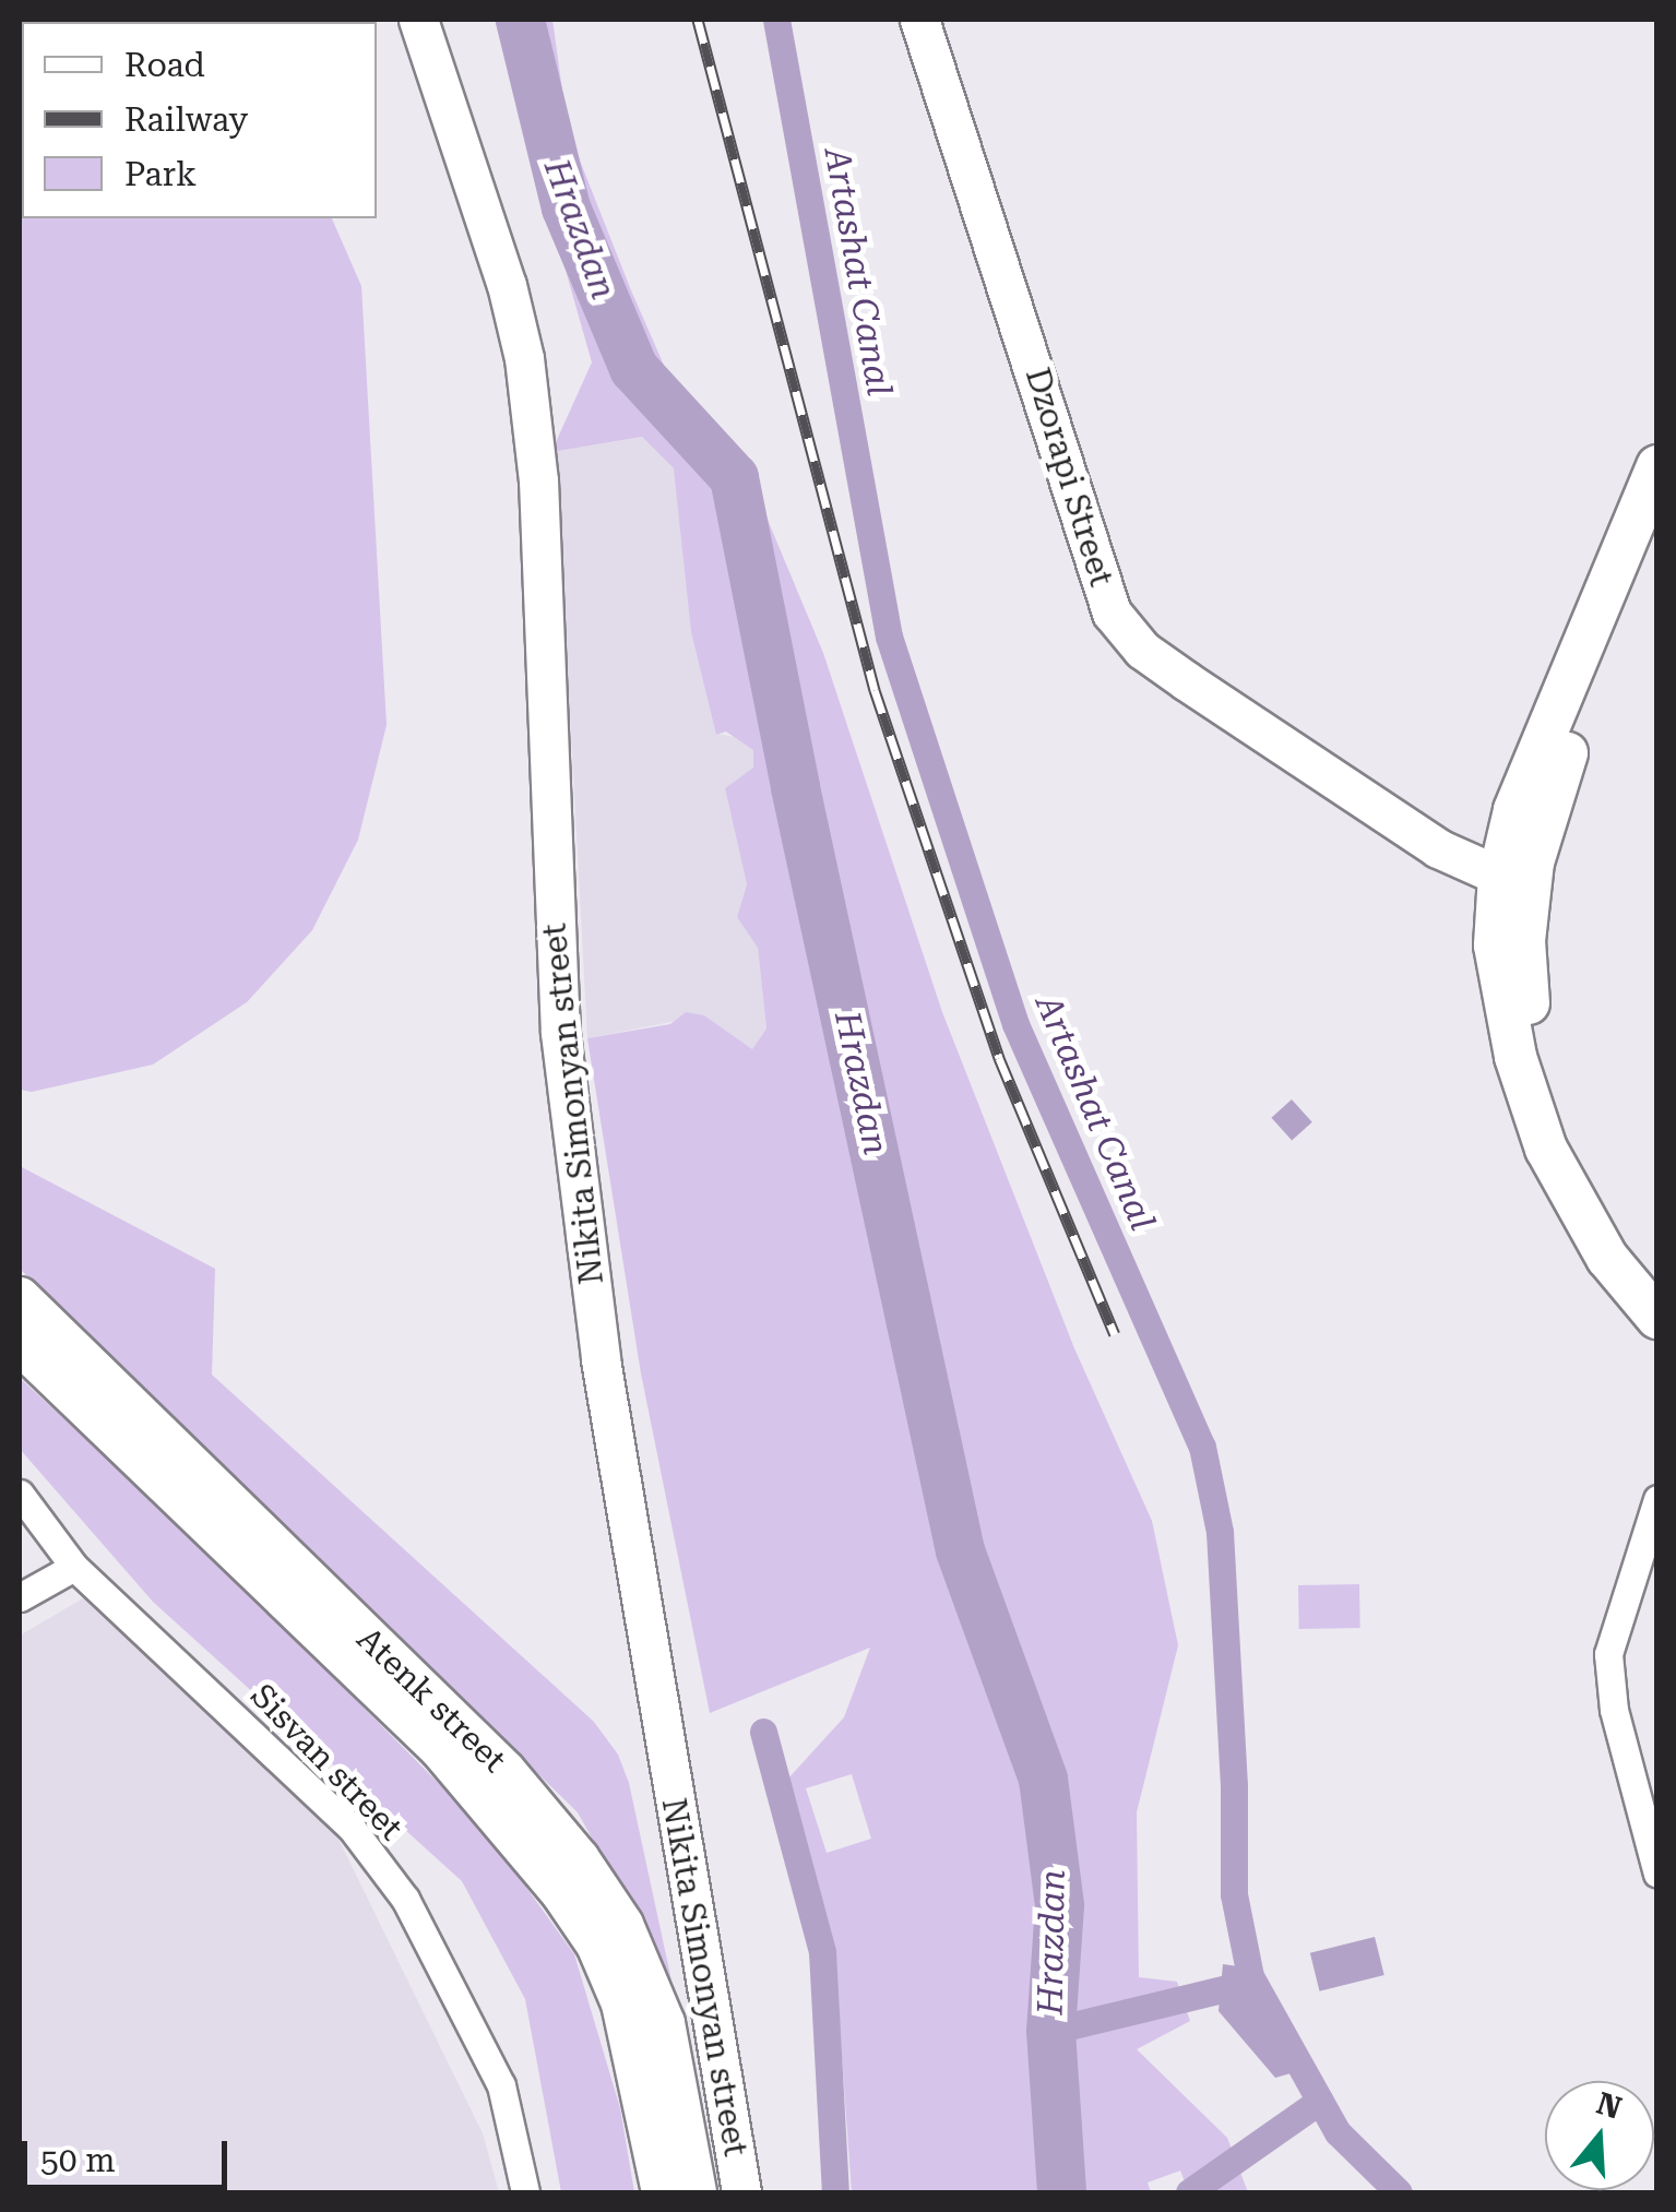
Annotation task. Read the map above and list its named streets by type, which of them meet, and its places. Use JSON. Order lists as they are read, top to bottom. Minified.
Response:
{"streets":{"main road":["Atenk street"],"street":["Dzorapi Street","Nikita Simonyan street","Sisvan street"]},"water":["Hrazdan","Artashat Canal"],"legend":["Road","Railway","Park"],"scale_bar":"50 m","north":"top"}
